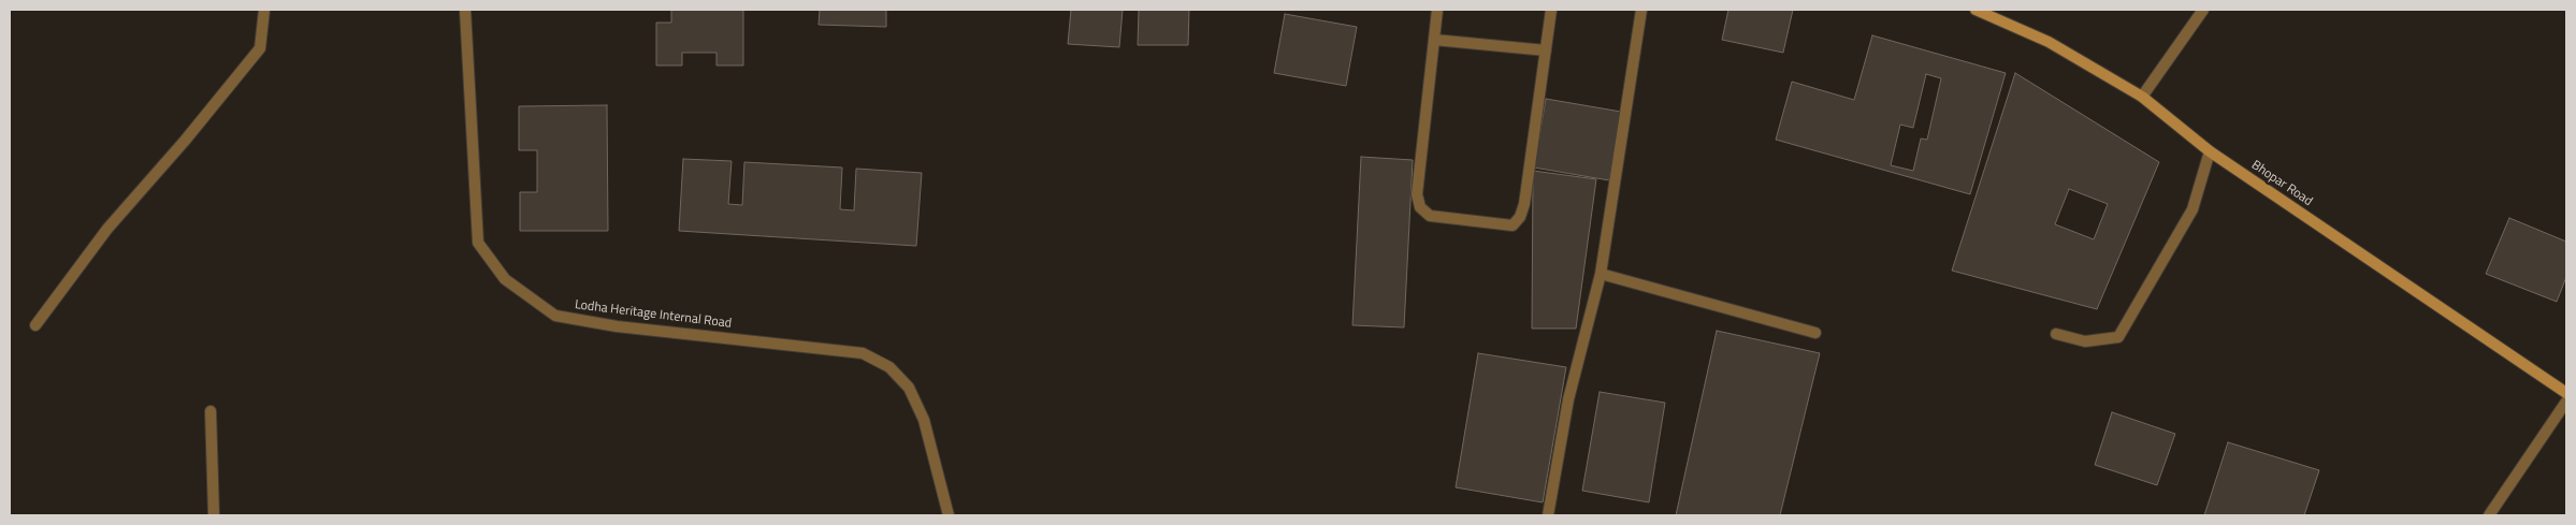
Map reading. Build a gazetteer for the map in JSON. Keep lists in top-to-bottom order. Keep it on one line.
{"streets":{"street":["Bhopar Road","Lodha Heritage Internal Road"]}}
